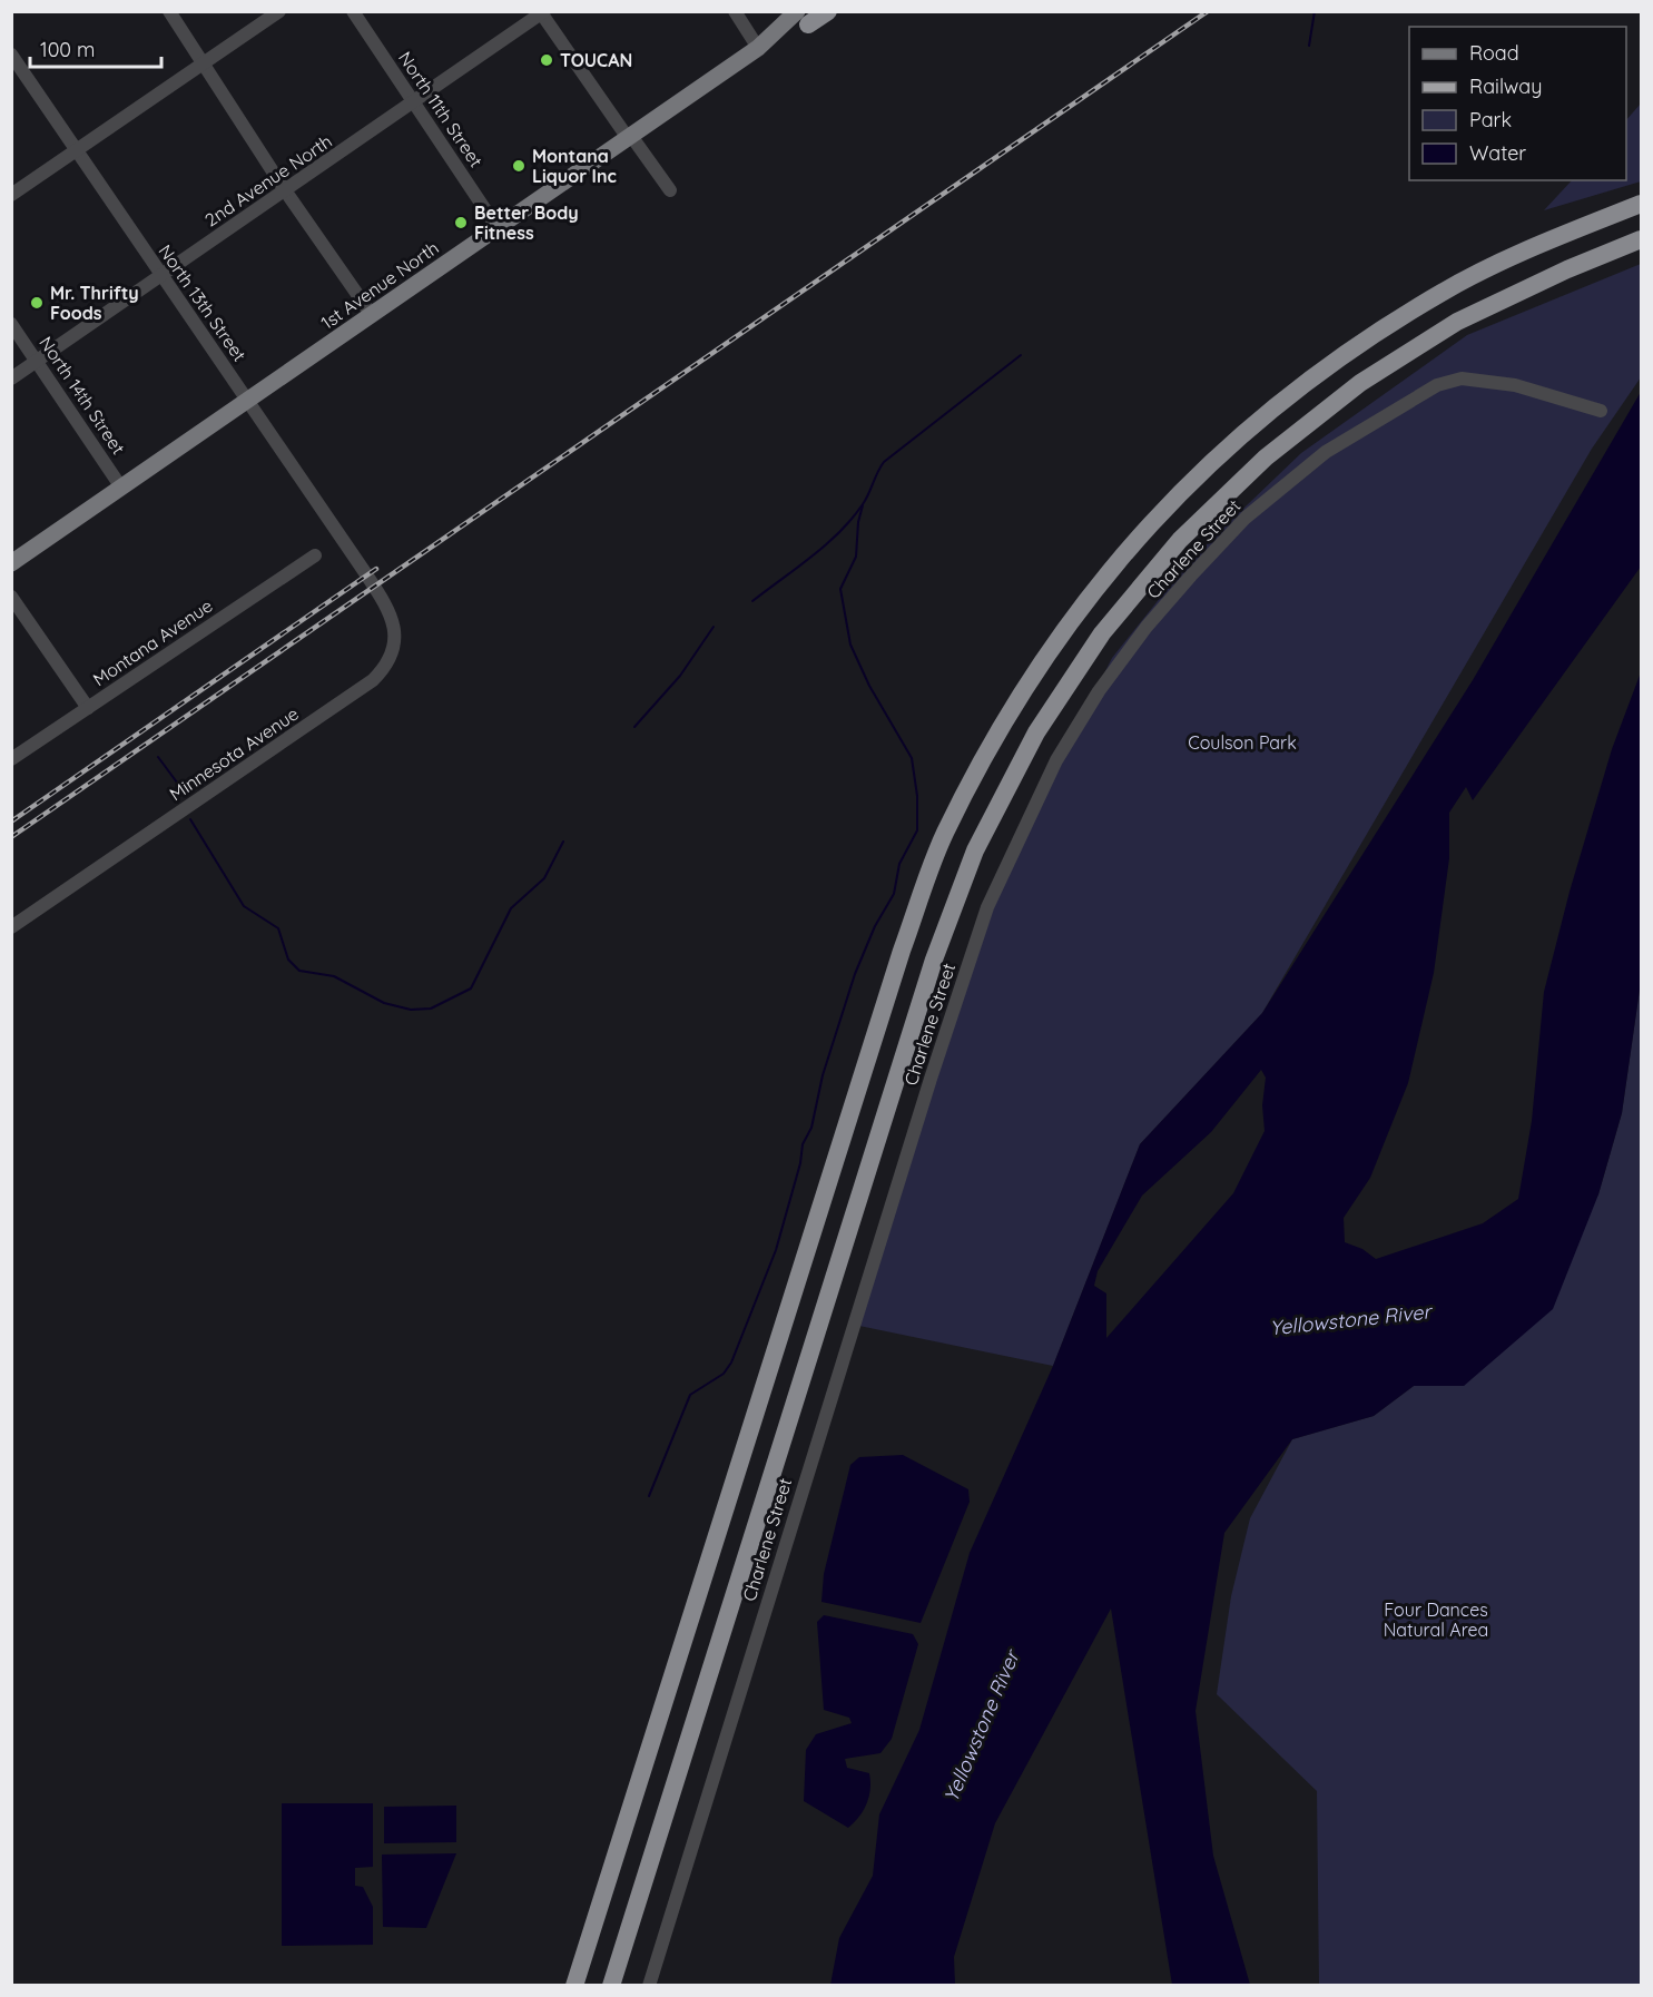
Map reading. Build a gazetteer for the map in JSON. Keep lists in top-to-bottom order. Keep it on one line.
{"streets":{"main road":["1st Avenue North"],"street":["North 11th Street","2nd Avenue North","North 13th Street","North 14th Street","Charlene Street","Montana Avenue","Minnesota Avenue"]},"crossings":[["North 11th Street","2nd Avenue North"],["North 11th Street","1st Avenue North"],["2nd Avenue North","North 13th Street"],["2nd Avenue North","North 14th Street"],["1st Avenue North","North 13th Street"],["1st Avenue North","North 14th Street"],["North 13th Street","Minnesota Avenue"]],"water":["Yellowstone River"],"parks":["Coulson Park","Four Dances Natural Area"],"places":["TOUCAN","Montana Liquor Inc","Better Body Fitness","Mr. Thrifty Foods"],"legend":["Road","Railway","Park","Water"],"scale_bar":"100 m"}
